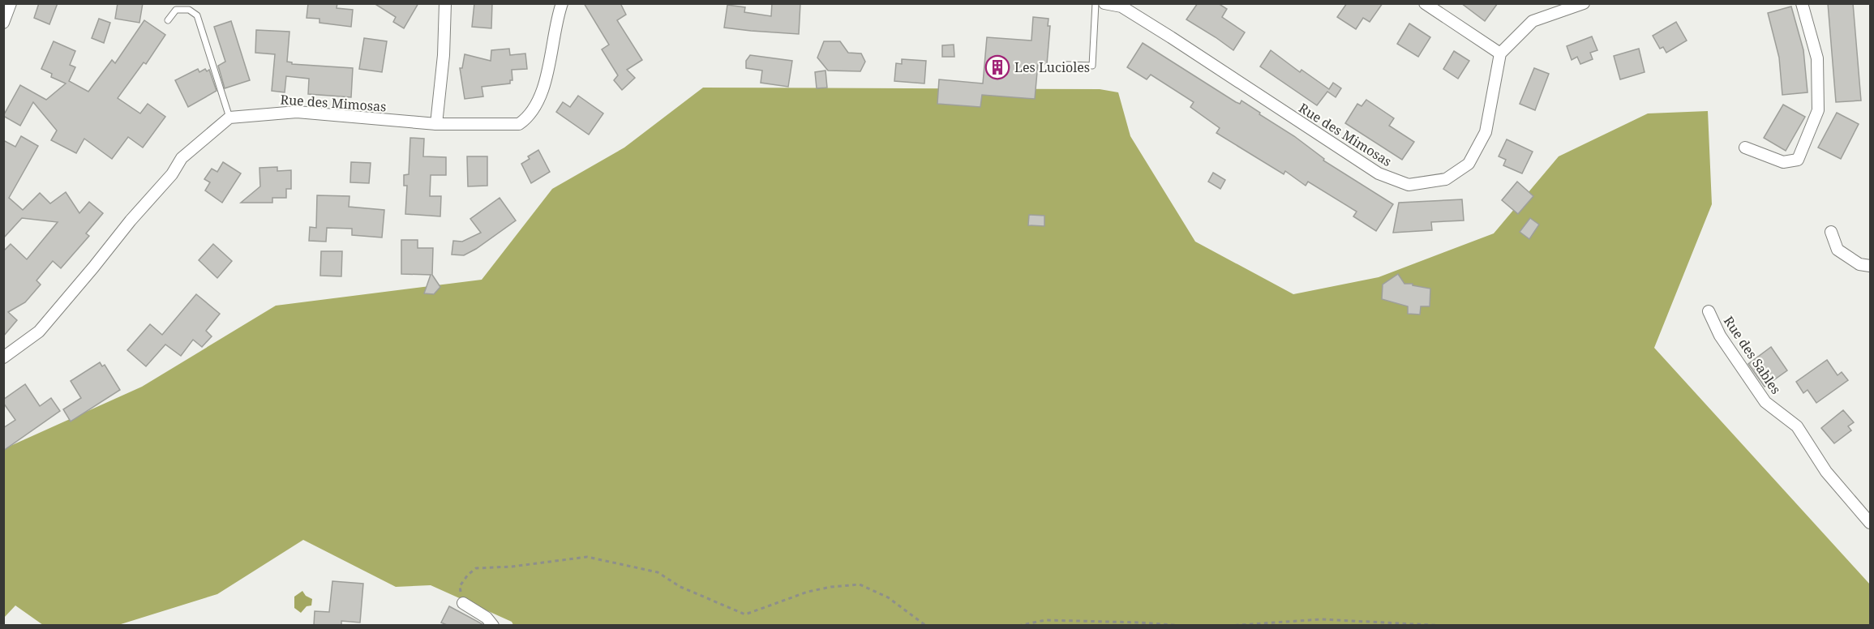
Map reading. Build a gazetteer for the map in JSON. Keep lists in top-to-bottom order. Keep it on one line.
{"streets":{"street":["Rue des Mimosas","Rue des Sables"]},"places":{"building":["Les Lucioles"]}}
